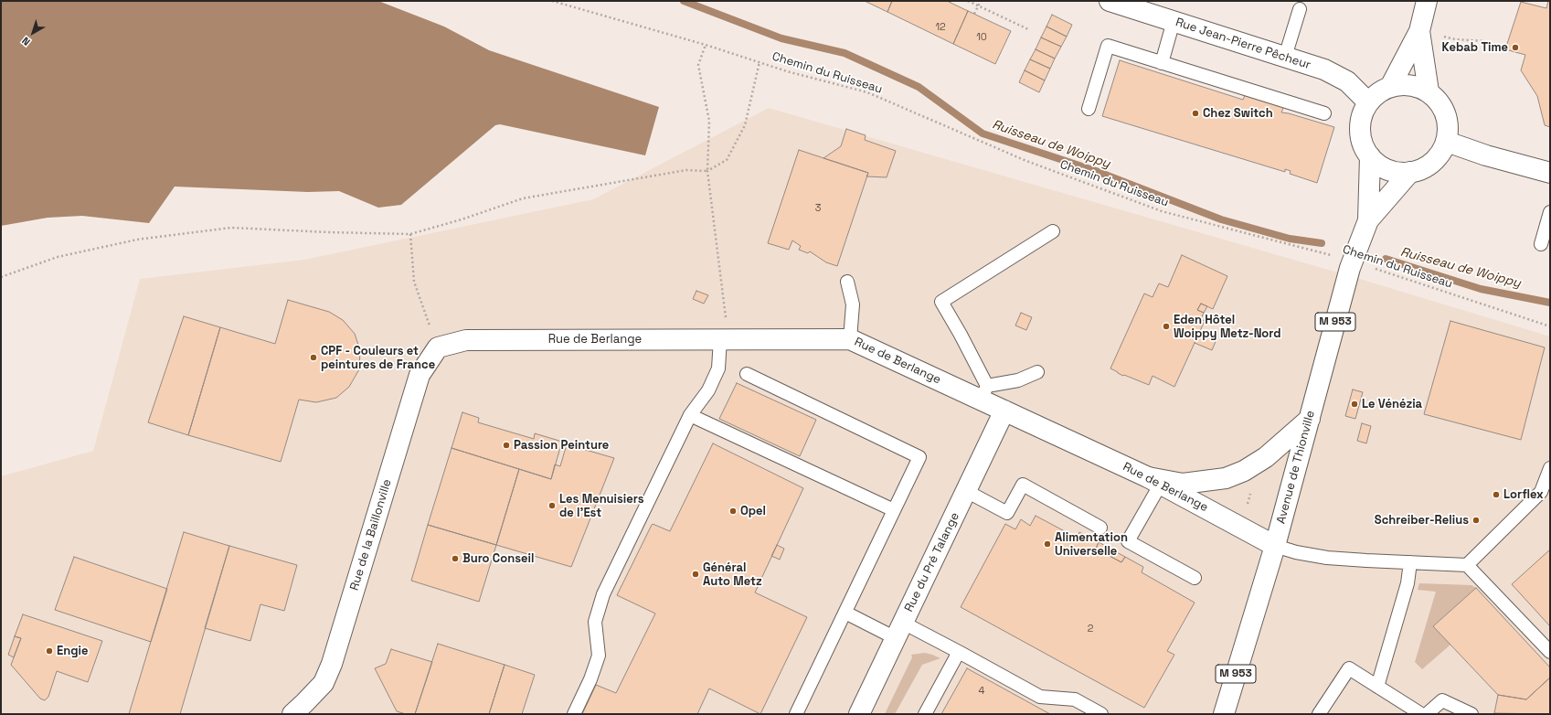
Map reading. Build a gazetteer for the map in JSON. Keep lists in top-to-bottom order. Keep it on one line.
{"streets":{"street":["Rue Jean-Pierre Pêcheur","M 953","Rue de Berlange","Avenue de Thionville","Rue de la Baillonville","Rue du Pré Talange"],"path":["Chemin du Ruisseau"]},"crossings":[["Rue Jean-Pierre Pêcheur","Avenue de Thionville"],["Chemin du Ruisseau","Avenue de Thionville"],["Rue de Berlange","Avenue de Thionville"],["Rue de Berlange","Rue de la Baillonville"],["Rue de Berlange","Rue du Pré Talange"]],"water":["Ruisseau de Woippy"],"places":["Kebab Time","Chez Switch","Eden Hôtel Woippy Metz-Nord","CPF - Couleurs et peintures de France","Le Vénézia","Passion Peinture","Lorflex","Les Menuisiers de l'Est","Opel","Schreiber-Relius","Alimentation Universelle","Buro Conseil","Général Auto Metz","Engie"],"house_numbers":["12","10","3","2","4"],"north":"bottom left"}
